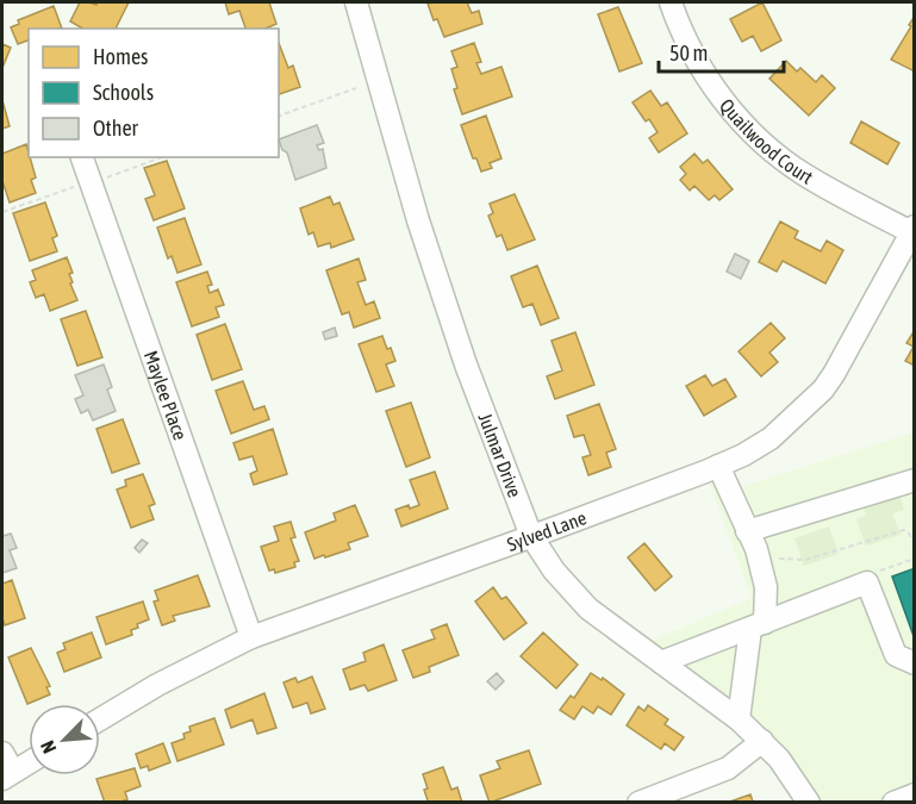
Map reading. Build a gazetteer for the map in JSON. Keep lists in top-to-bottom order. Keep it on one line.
{"streets":{"street":["Quailwood Court","Maylee Place","Julmar Drive","Sylved Lane"]},"crossings":[["Quailwood Court","Sylved Lane"],["Maylee Place","Sylved Lane"],["Julmar Drive","Sylved Lane"]],"legend":["Homes","Schools","Other"],"scale_bar":"50 m","north":"bottom left"}
